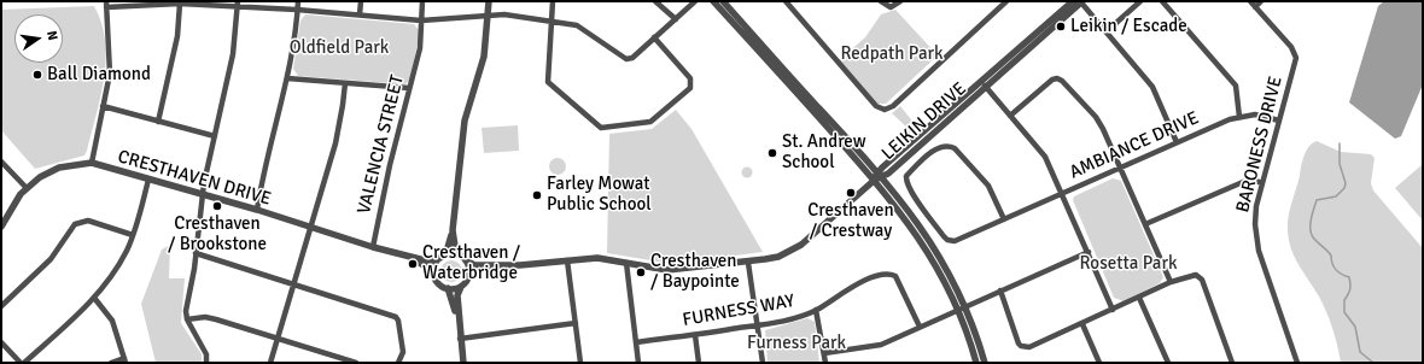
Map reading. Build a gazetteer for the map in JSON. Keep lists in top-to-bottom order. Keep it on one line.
{"streets":{"street":["LEIKIN DRIVE","VALENCIA STREET","BARONESS DRIVE","AMBIANCE DRIVE","CRESTHAVEN DRIVE","FURNESS WAY"]},"crossings":[["VALENCIA STREET","CRESTHAVEN DRIVE"],["BARONESS DRIVE","AMBIANCE DRIVE"]],"parks":["Oldfield Park","Redpath Park","Rosetta Park","Furness Park"],"places":["Leikin / Escade","Ball Diamond","St. Andrew School","Cresthaven / Crestway","Farley Mowat Public School","Cresthaven / Brookstone","Cresthaven / Waterbridge","Cresthaven / Baypointe"],"north":"right"}
